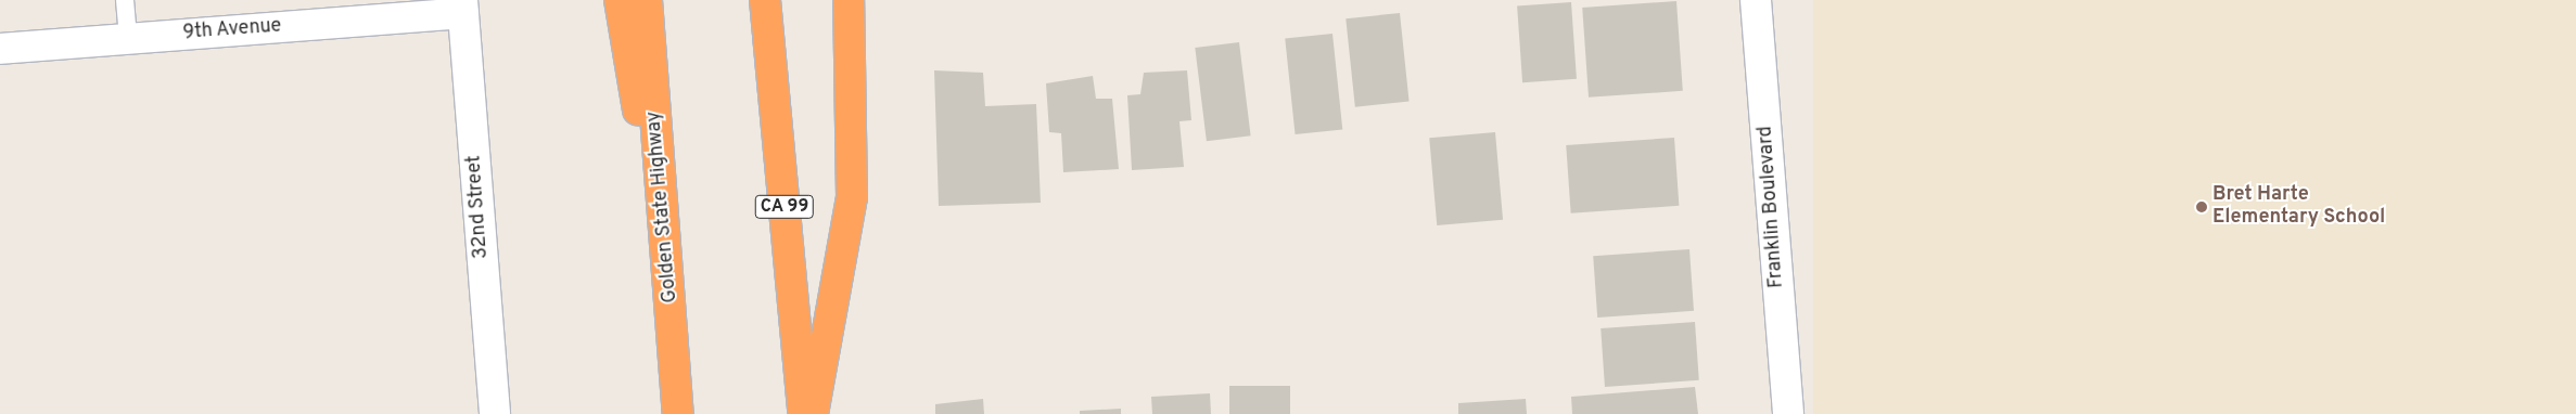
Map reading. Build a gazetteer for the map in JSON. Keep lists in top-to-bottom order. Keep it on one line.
{"streets":{"highway":["Golden State Highway","CA 99"],"street":["9th Avenue","32nd Street","Franklin Boulevard"]},"crossings":[["9th Avenue","32nd Street"]],"places":["Bret Harte Elementary School"]}
